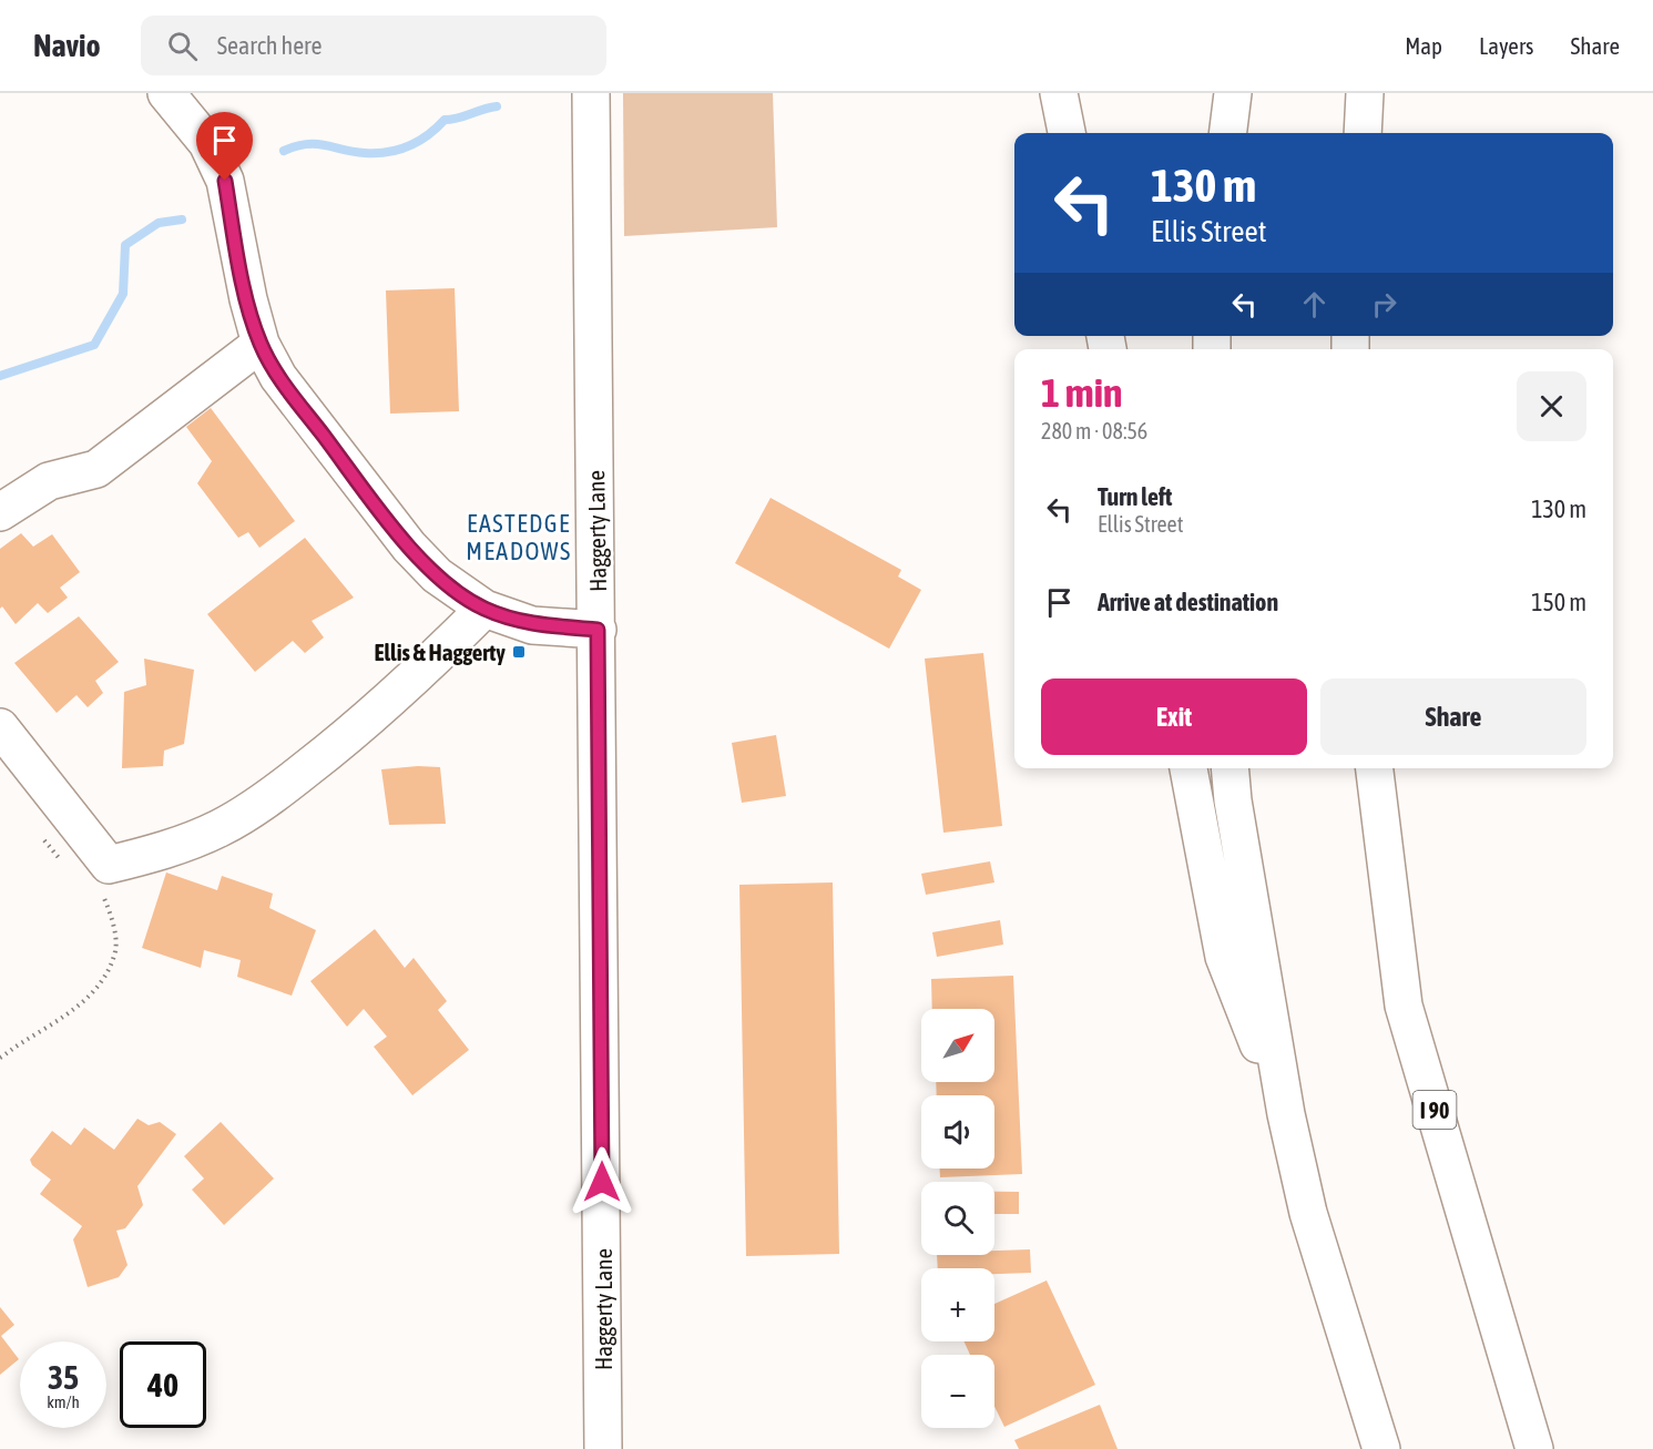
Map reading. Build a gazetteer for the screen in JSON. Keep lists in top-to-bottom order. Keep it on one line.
{"streets":{"main road":["Haggerty Lane","I 90"]},"districts":["EASTEDGE MEADOWS"],"places":{"transit":["Ellis & Haggerty"]},"north":"top right","page":{"header":"Navio","search":"Search here","nav":["Map","Layers","Share"],"turn":["130 m","Ellis Street"],"heading":["1 min","280 m · 08:56"],"list":[{"name":"Turn left","note":"Ellis Street","value":"130 m"},{"name":"Arrive at destination","value":"150 m"}],"buttons":["Exit","Share"],"map_buttons":["+","−"],"speed":"35 km/h","limit":"40"}}
